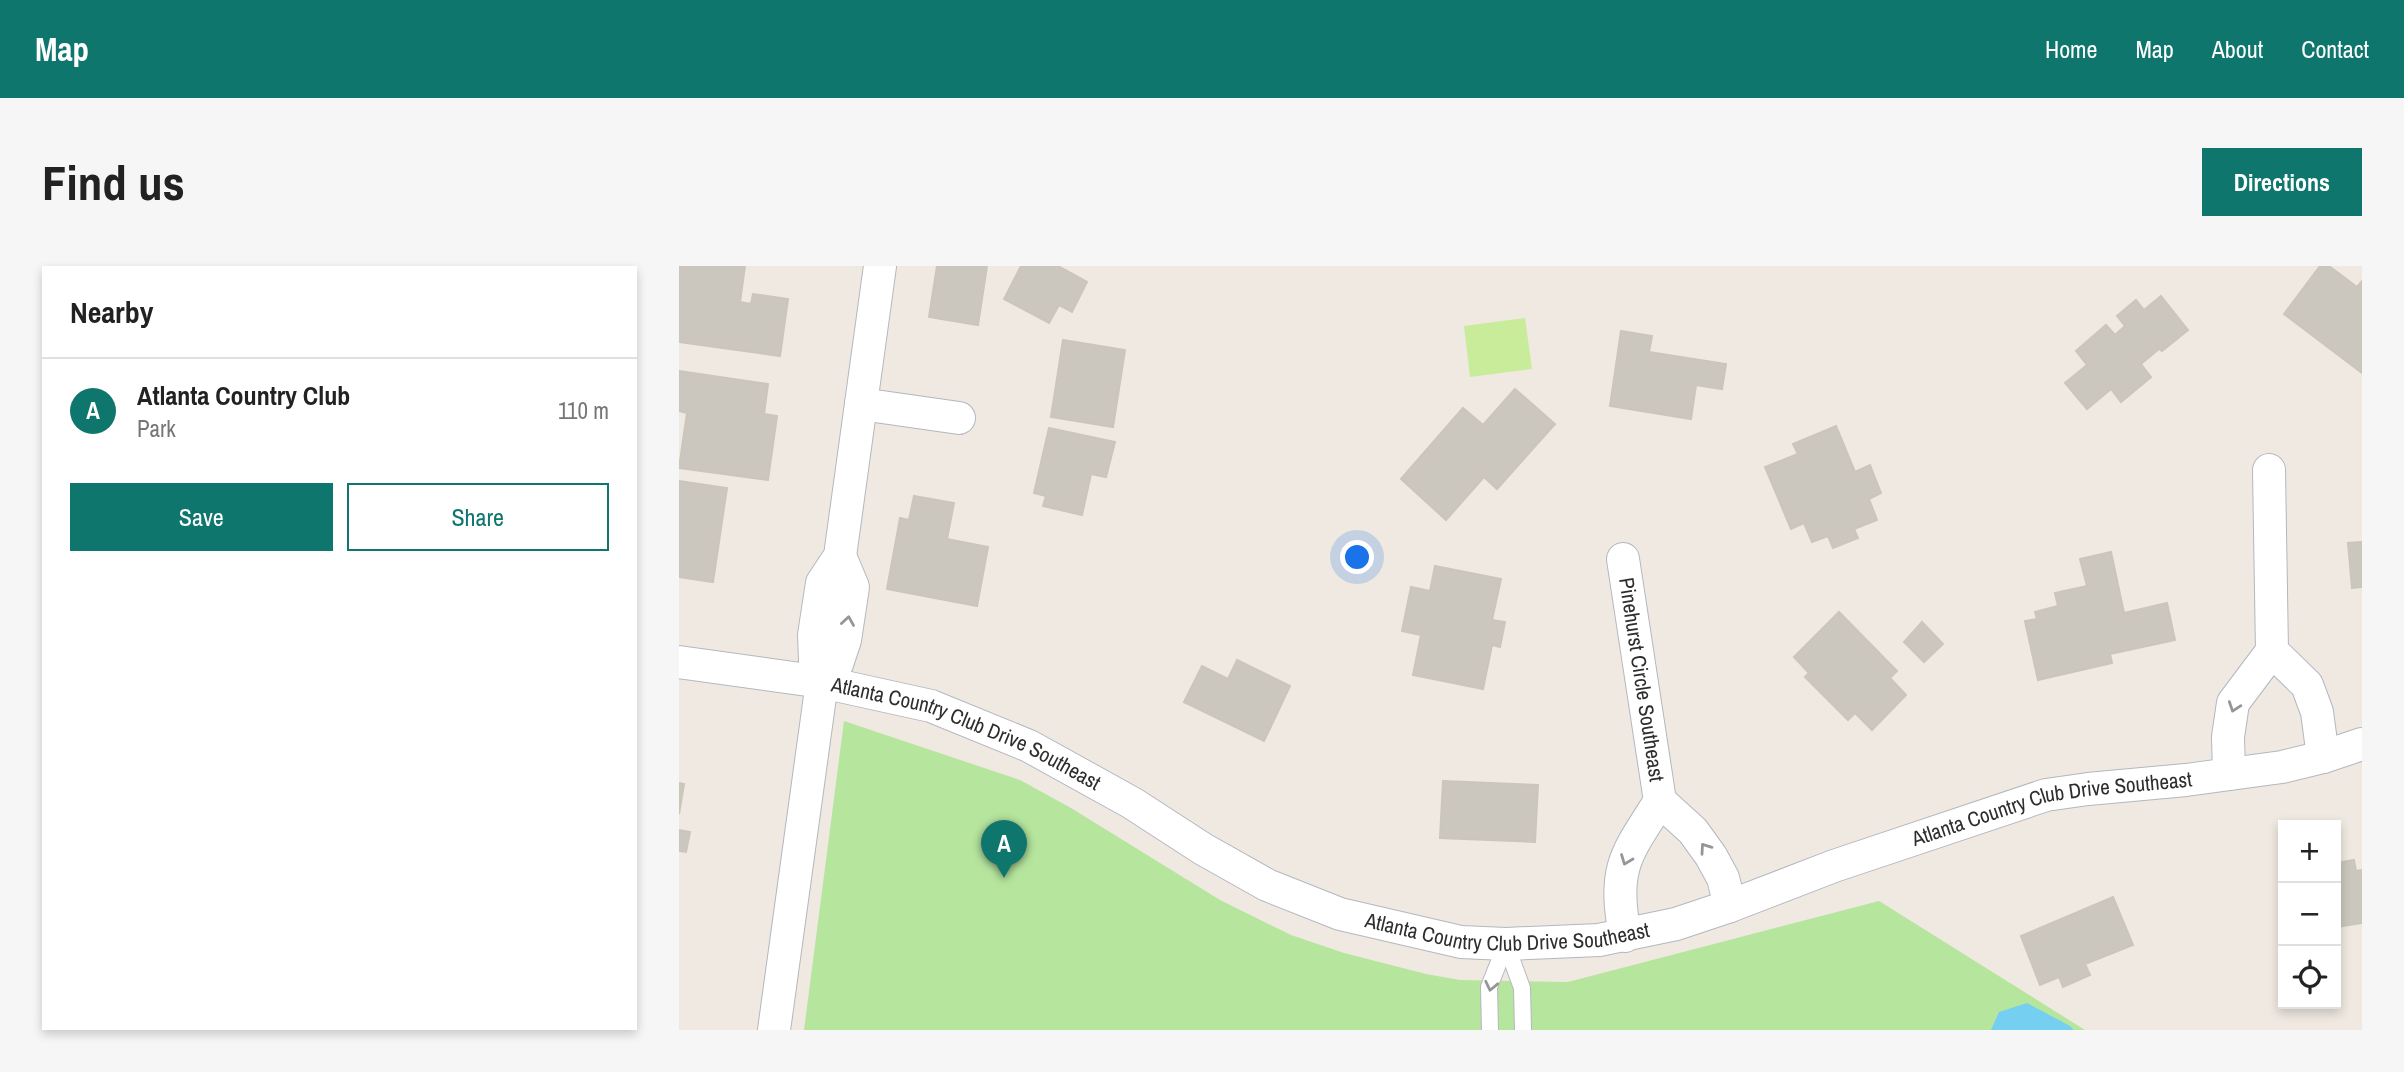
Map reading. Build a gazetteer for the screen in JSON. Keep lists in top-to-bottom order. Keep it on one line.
{"streets":{"street":["Pinehurst Circle Southeast","Atlanta Country Club Drive Southeast"]},"crossings":[["Pinehurst Circle Southeast","Atlanta Country Club Drive Southeast"]],"page":{"header":"Map","nav":["Home","Map","About","Contact"],"buttons":["Directions",["Save","Share"]],"title":"Find us","heading":"Nearby","list":[{"mark":"A","name":"Atlanta Country Club","note":"Park","value":"110 m"}],"map_buttons":["+","−"],"pins":"A"}}
